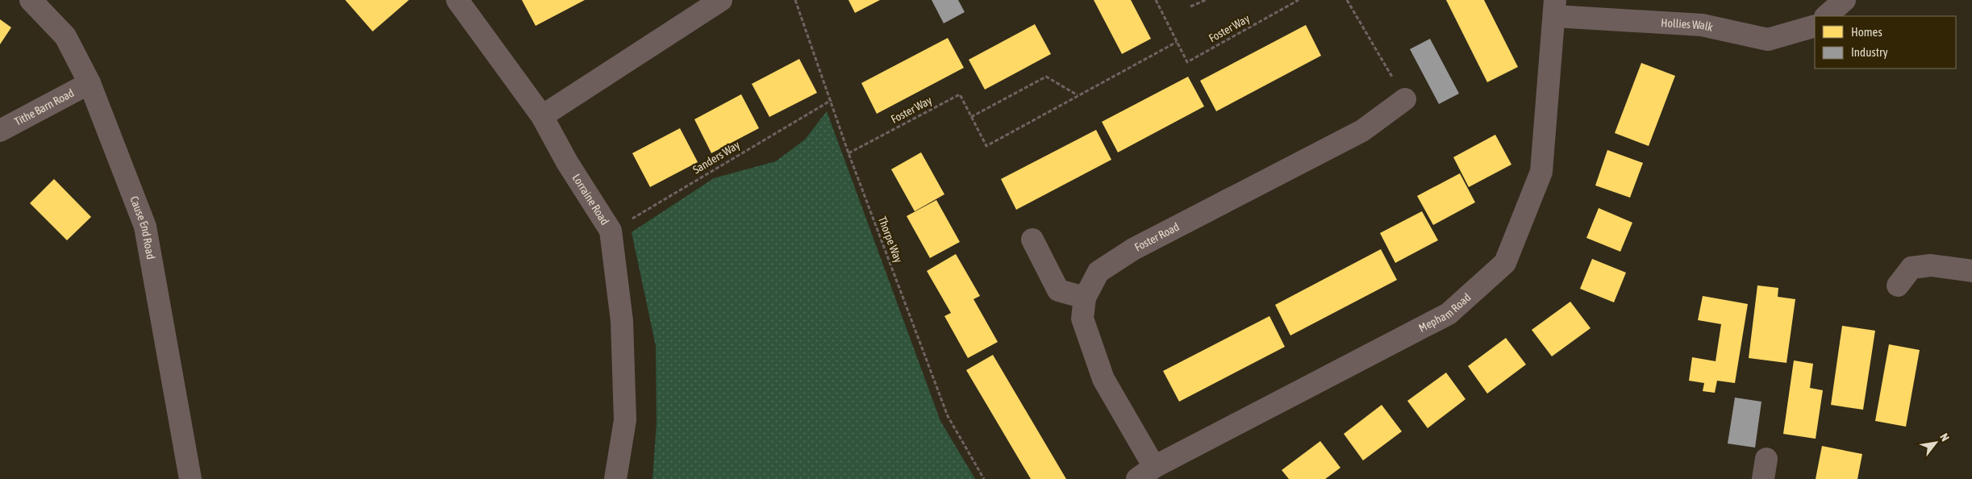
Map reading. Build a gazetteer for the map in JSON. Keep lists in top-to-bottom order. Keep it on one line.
{"streets":{"street":["Hollies Walk","Tithe Barn Road","Lorraine Road","Cause End Road","Foster Road","Mepham Road"],"path":["Foster Way","Sanders Way","Thorpe Way"]},"crossings":[["Hollies Walk","Mepham Road"],["Foster Way","Thorpe Way"],["Tithe Barn Road","Cause End Road"],["Sanders Way","Lorraine Road"],["Sanders Way","Thorpe Way"],["Foster Road","Mepham Road"]],"legend":["Homes","Industry"],"north":"top right"}
